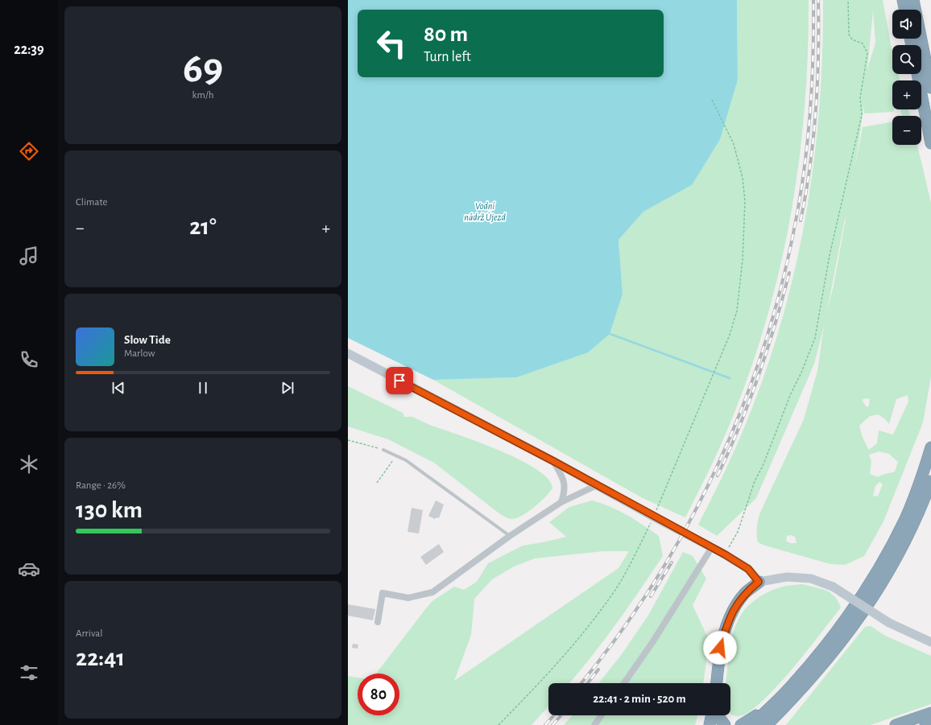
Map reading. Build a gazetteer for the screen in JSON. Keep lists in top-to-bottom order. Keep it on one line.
{"water":["Vodní nádrž Újezd"],"page":{"tabs":"22:39","tile":[["69","km/h"],"Climate",["Range · 26%","130 km"],["Arrival","22:41"]],"map_buttons":["+","−"],"turn":["80 m","Turn left"],"heat":["−","21°","+"],"song":["Slow Tide","Marlow"],"limit":"80","trip":"22:41 · 2 min · 520 m"}}
